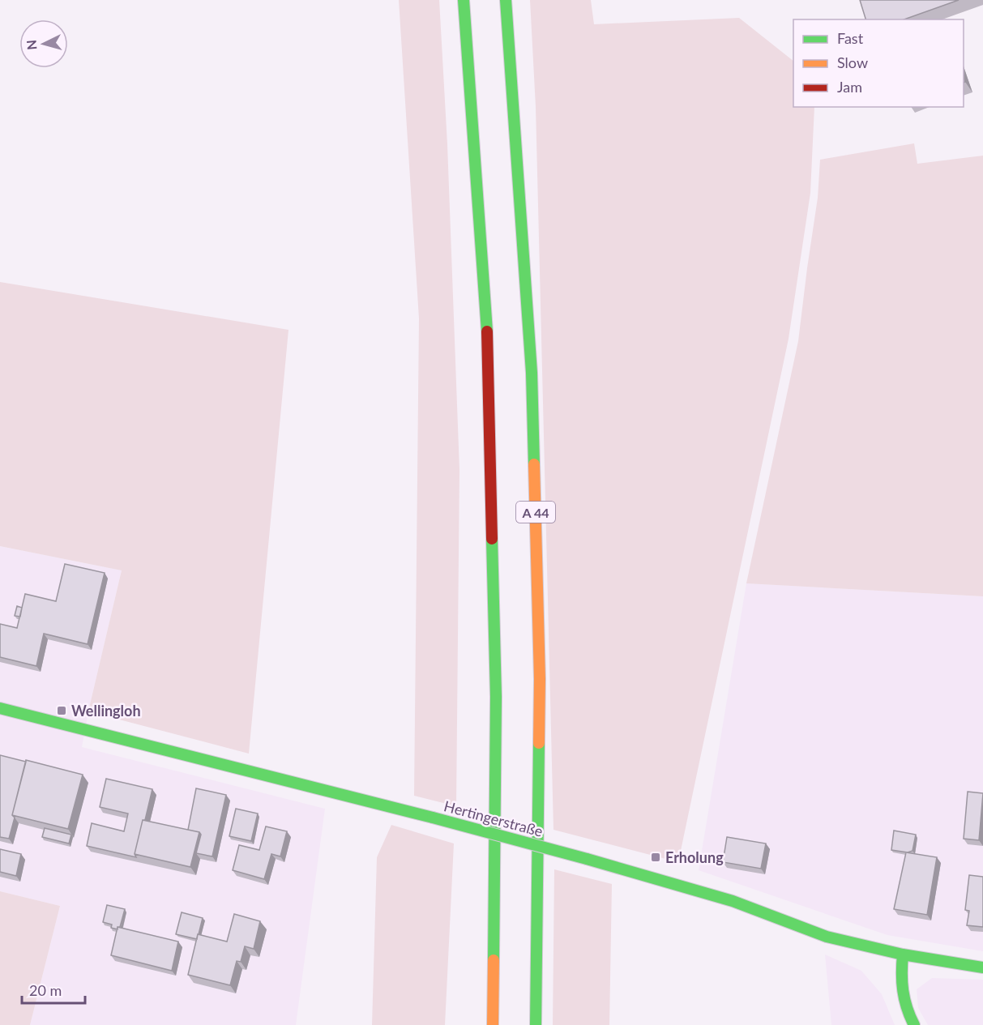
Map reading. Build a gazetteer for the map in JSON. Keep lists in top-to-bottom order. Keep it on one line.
{"streets":{"main road":["A 44","Hertingerstraße"]},"places":{"transit":["Wellingloh","Erholung"]},"legend":["Fast","Slow","Jam"],"scale_bar":"20 m","north":"left"}
